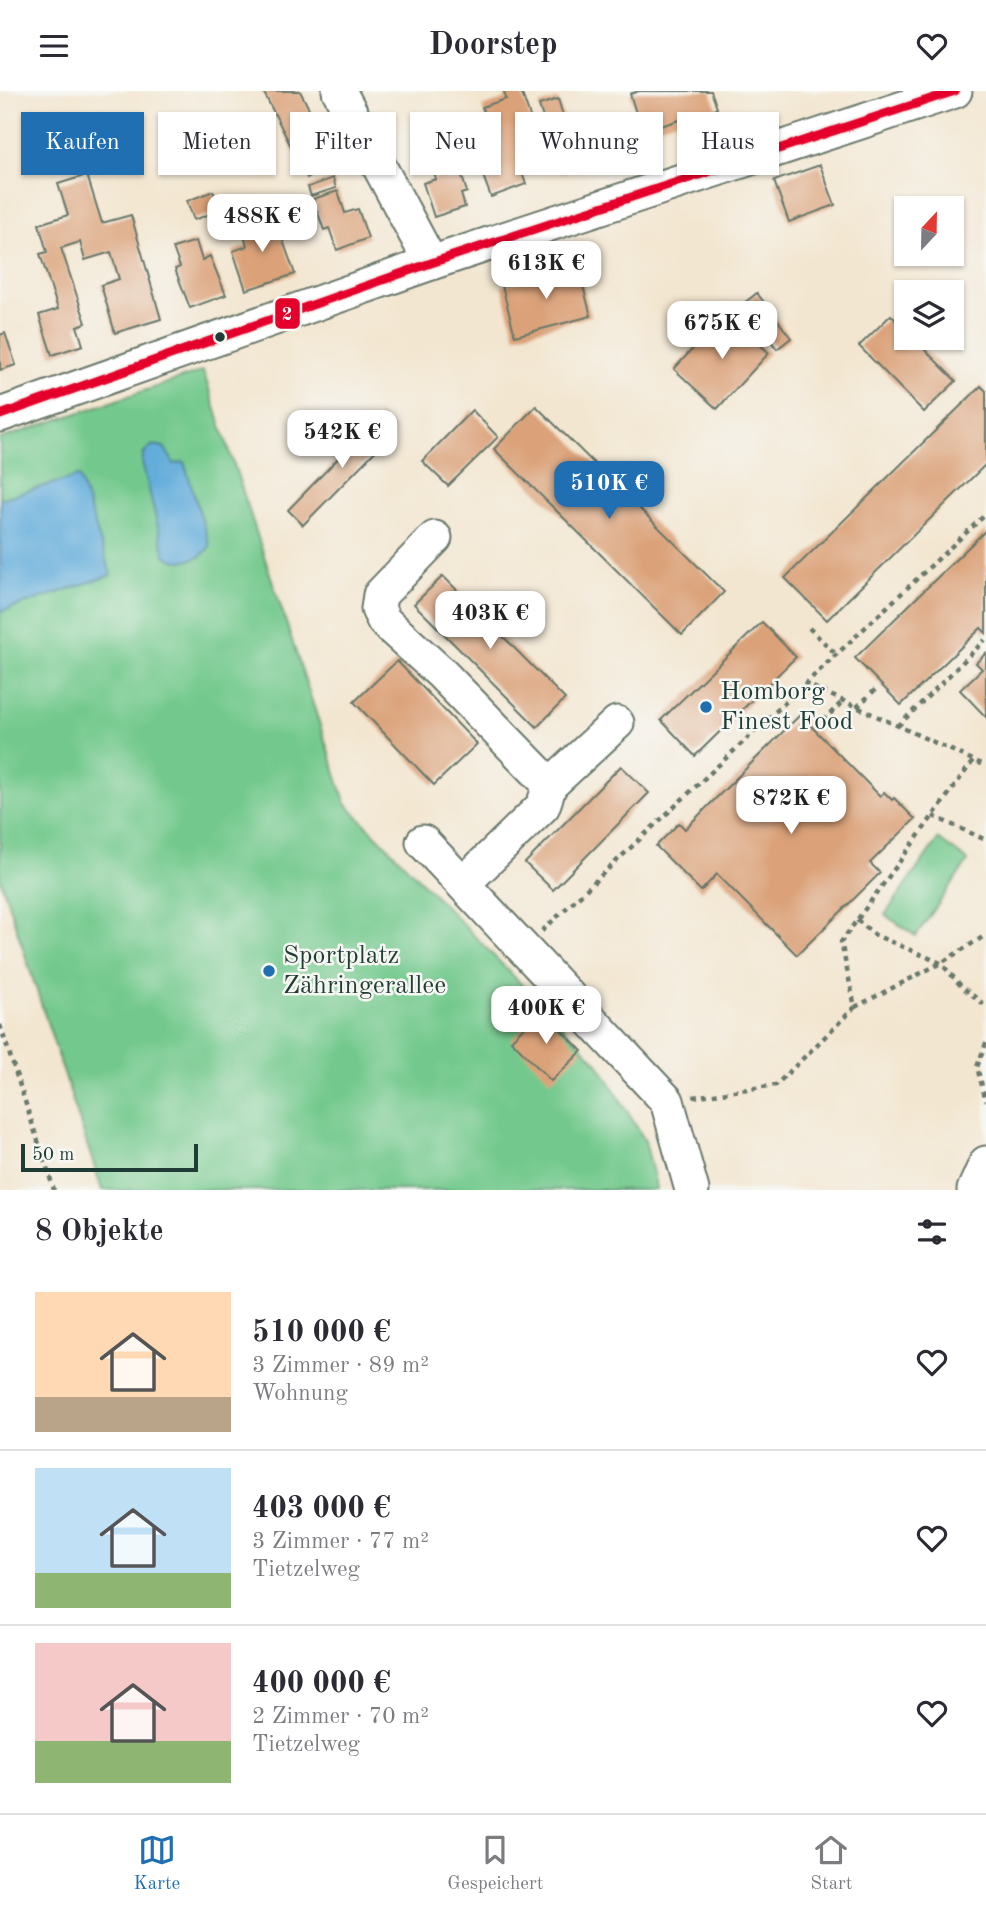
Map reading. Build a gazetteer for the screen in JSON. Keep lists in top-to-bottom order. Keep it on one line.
{"places":["Homborg Finest Food","Sportplatz Zähringerallee"],"lines":["transit line 2"],"scale_bar":"50 m","north":"top","page":{"header":"Doorstep","chip":["Kaufen","Mieten","Filter","Neu","Wohnung","Haus"],"price":["488K €","613K €","675K €","542K €","510K €","403K €","872K €","400K €"],"scale":"50 m","heading":"8 Objekte","list":[{"name":"510 000 €","note":"3 Zimmer · 89 m² · Wohnung"},{"name":"403 000 €","note":"3 Zimmer · 77 m² · Tietzelweg"},{"name":"400 000 €","note":"2 Zimmer · 70 m² · Tietzelweg"}],"tabs":["Karte","Gespeichert","Start"]}}
